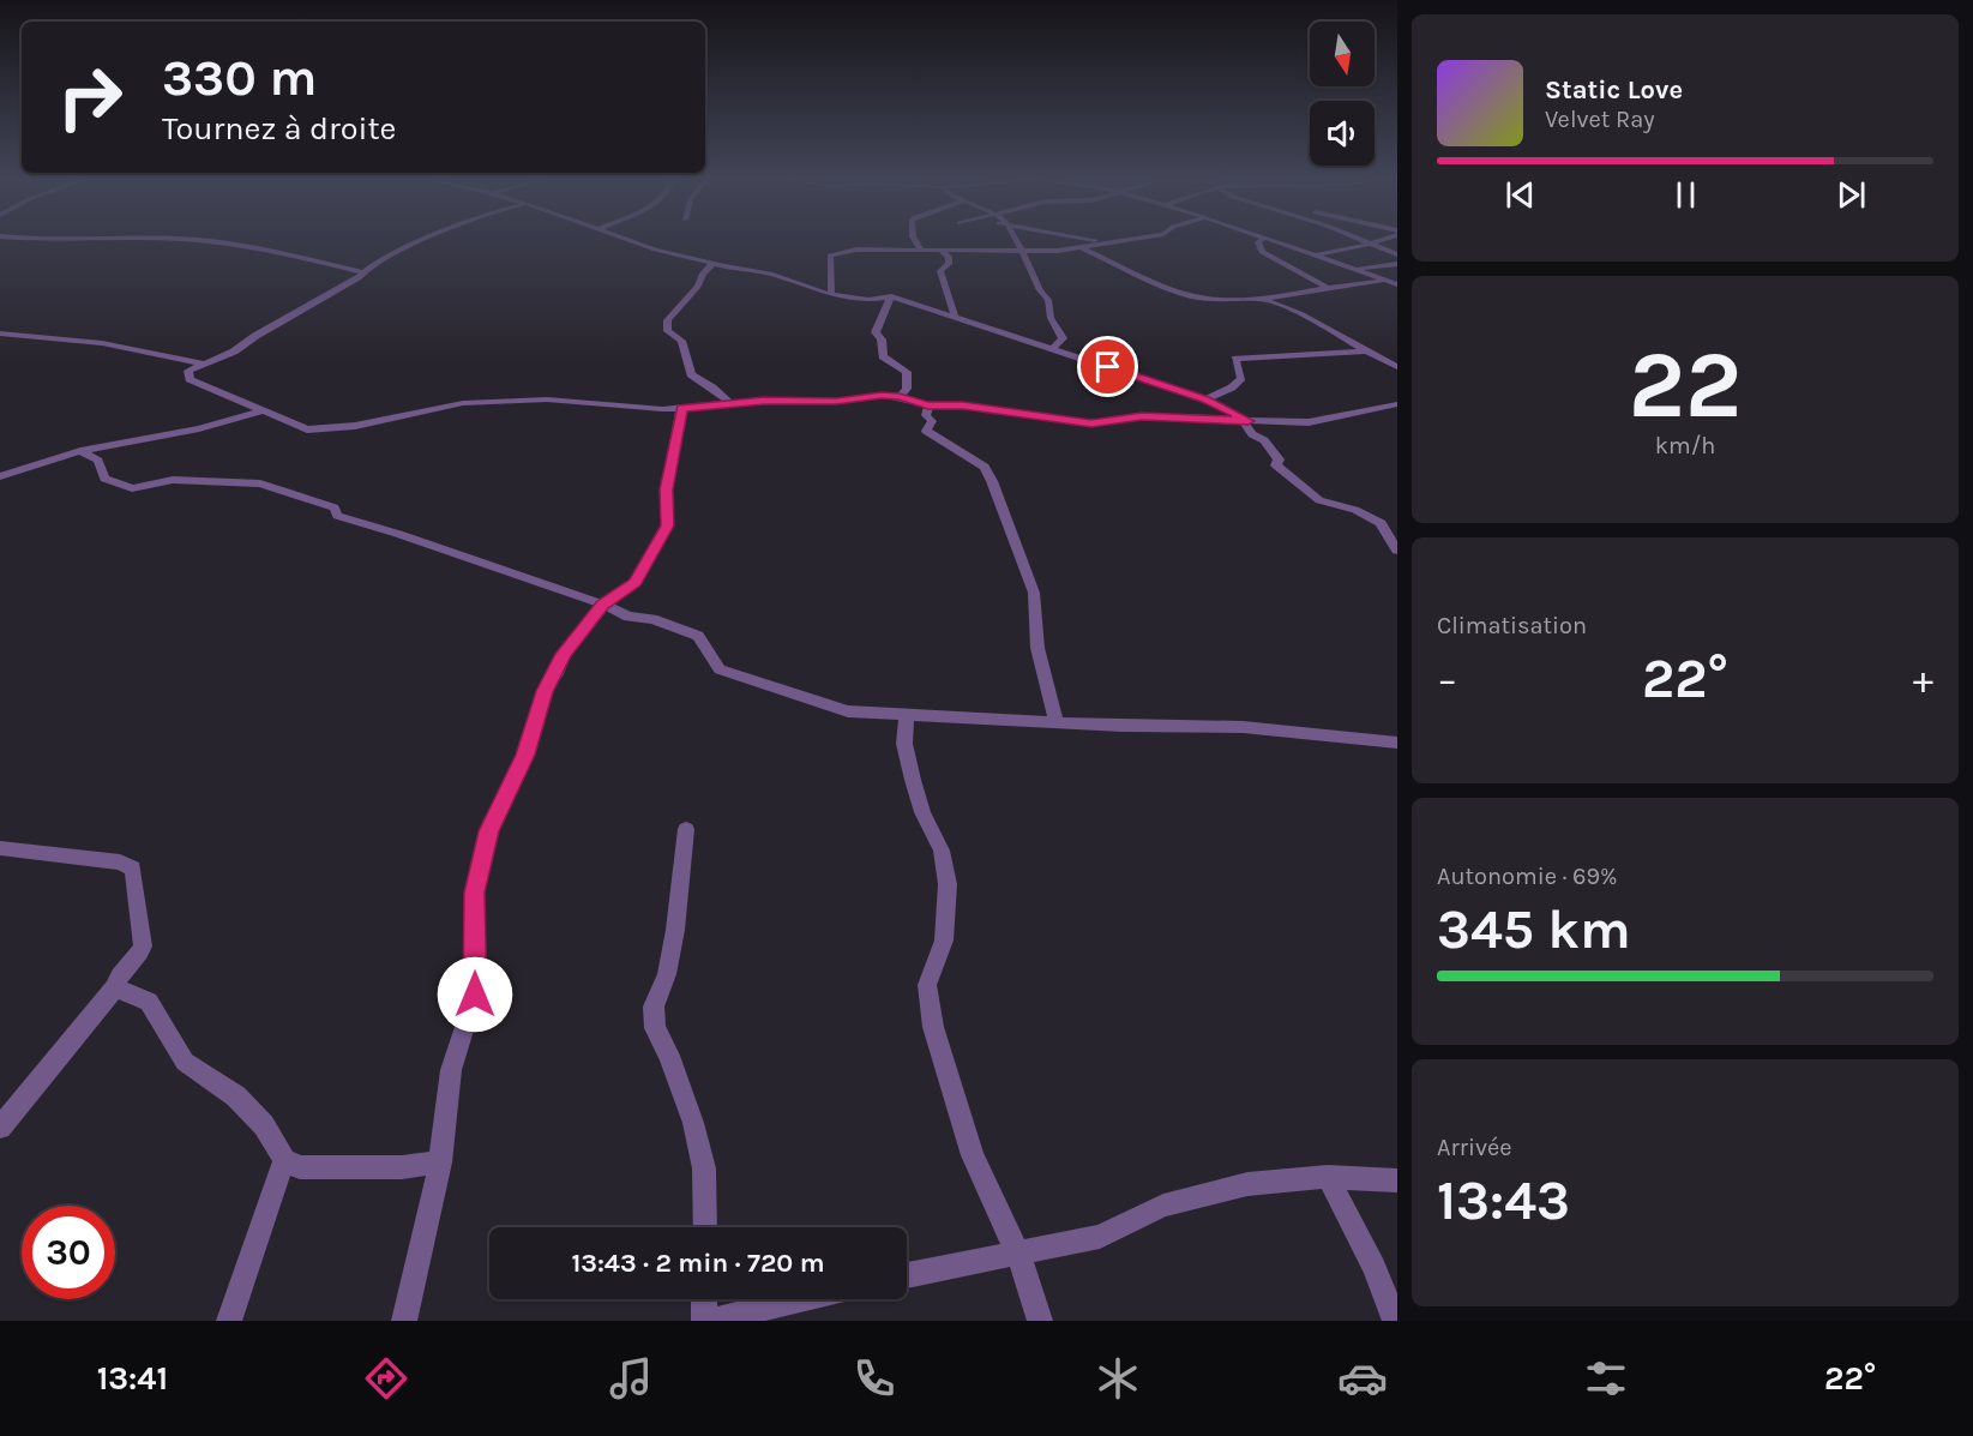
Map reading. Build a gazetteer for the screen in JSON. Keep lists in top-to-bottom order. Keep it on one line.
{"north":"bottom","page":{"turn":["330 m","Tournez à droite"],"song":["Static Love","Velvet Ray"],"tile":[["22","km/h"],"Climatisation",["Autonomie · 69%","345 km"],["Arrivée","13:43"]],"heat":["−","22°","+"],"limit":"30","trip":"13:43 · 2 min · 720 m","tabs":["13:41","22°"]}}
